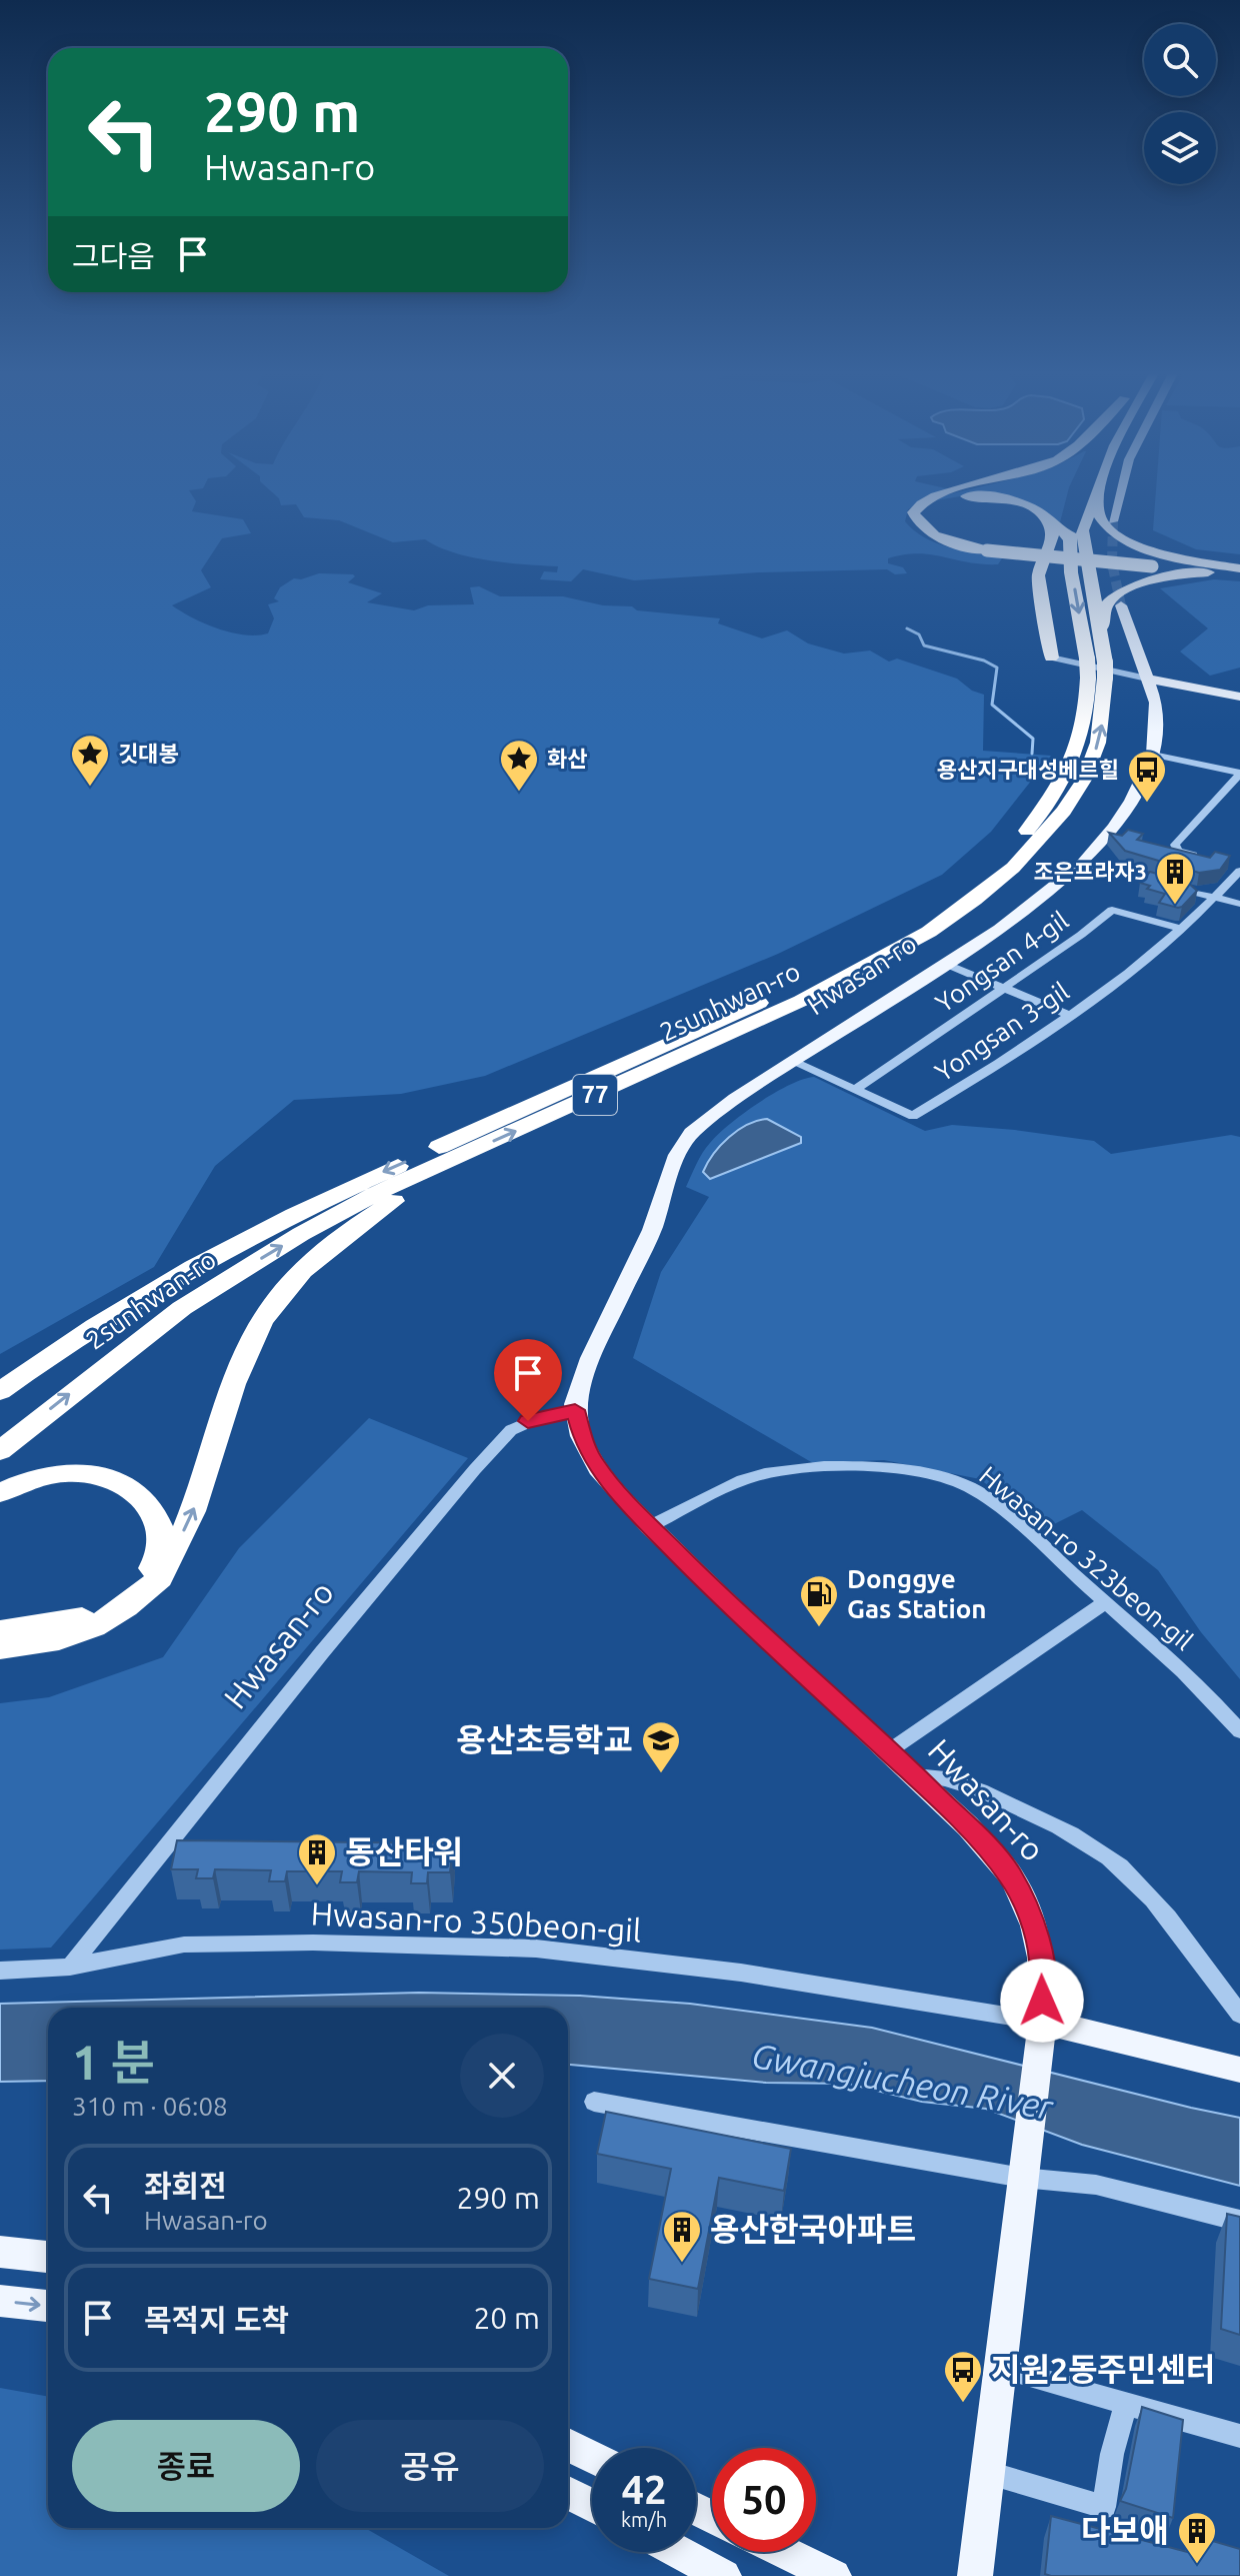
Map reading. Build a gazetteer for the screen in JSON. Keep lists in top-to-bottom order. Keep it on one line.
{"streets":{"highway":["2sunhwan-ro","77"],"main road":["Hwasan-ro"],"street":["Yongsan 4-gil","Yongsan 3-gil","Hwasan-ro 323beon-gil","Hwasan-ro 350beon-gil"]},"crossings":[["Yongsan 4-gil","Yongsan 3-gil"],["Hwasan-ro","Yongsan 3-gil"],["Hwasan-ro","Hwasan-ro 323beon-gil"],["Hwasan-ro","Hwasan-ro 350beon-gil"]],"water":["Gwangjucheon River"],"places":{"place":["깃대봉","화산"],"bus stop":["용산지구대성베르힐","지원2동주민센터"],"building":["조은프라자3","동산타워","용산한국아파트","다보애"],"fuel station":["Donggye Gas Station"],"school or university":["용산초등학교"]},"page":{"turn":["290 m","Hwasan-ro"],"then":"그다음","heading":["1 분","310 m · 06:08"],"list":[{"name":"좌회전","note":"Hwasan-ro","value":"290 m"},{"name":"목적지 도착","value":"20 m"}],"buttons":["종료","공유"],"speed":"42 km/h","limit":"50"}}
